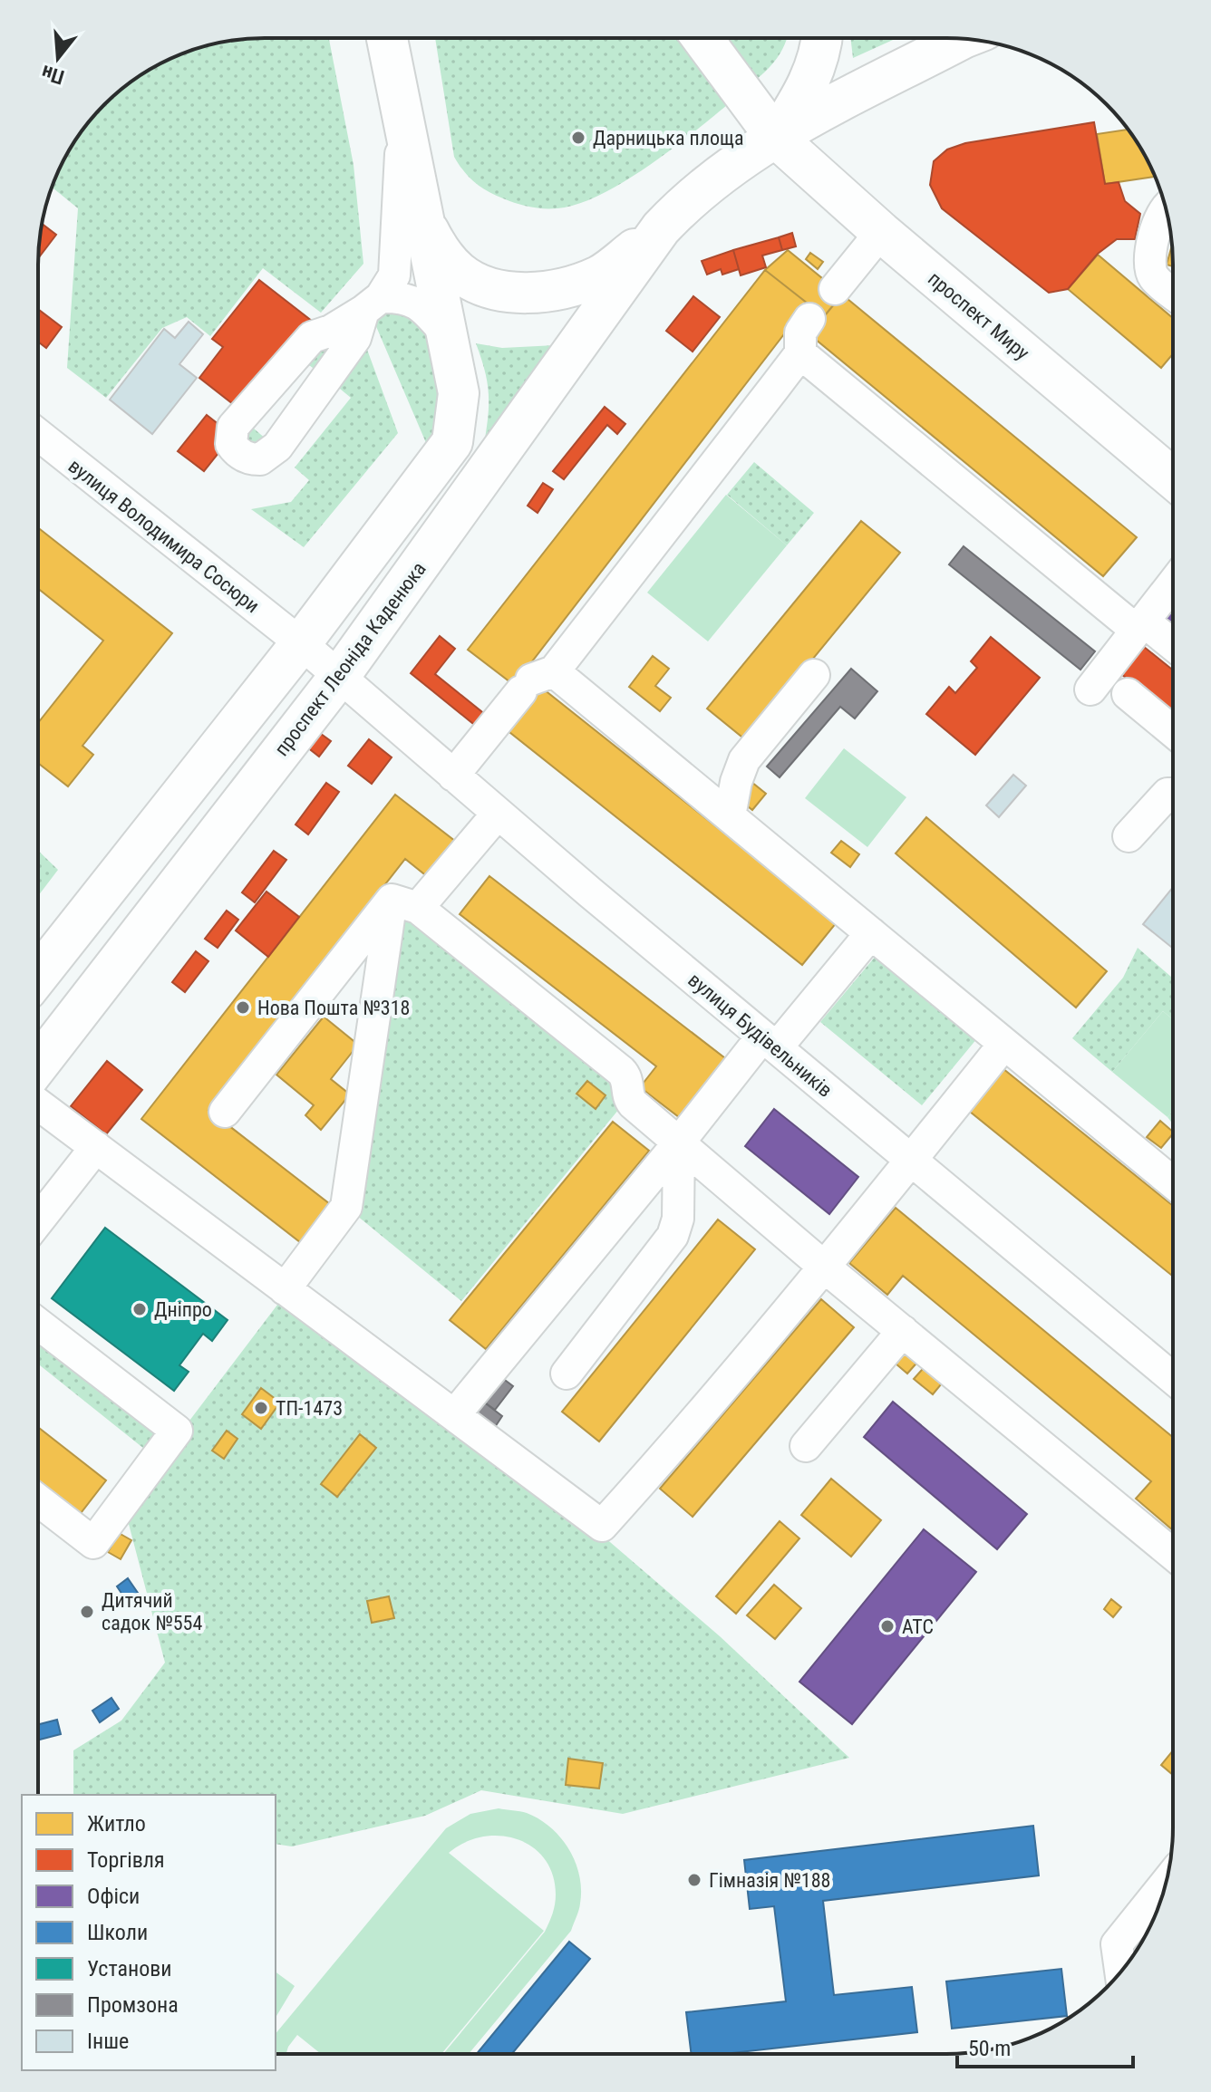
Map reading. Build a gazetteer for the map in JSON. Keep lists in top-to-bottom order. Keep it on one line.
{"streets":{"main road":["проспект Миру","проспект Леоніда Каденюка"],"street":["вулиця Володимира Сосюри","вулиця Будівельників"]},"crossings":[["вулиця Володимира Сосюри","проспект Леоніда Каденюка"],["вулиця Володимира Сосюри","вулиця Будівельників"],["проспект Леоніда Каденюка","вулиця Будівельників"]],"places":["Дарницька площа","Нова Пошта №318","Дніпро","ТП-1473","Дитячий садок №554","АТС","Гімназія №188"],"legend":["Житло","Торгівля","Офіси","Школи","Установи","Промзона","Інше"],"scale_bar":"50 m","north":"bottom"}
